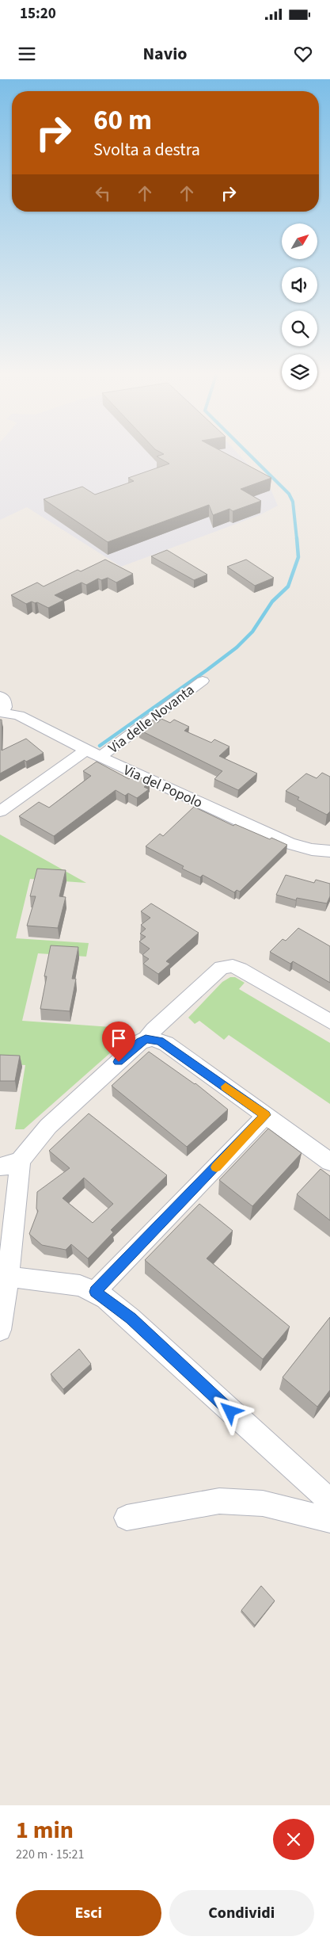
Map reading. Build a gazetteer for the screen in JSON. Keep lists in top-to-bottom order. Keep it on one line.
{"streets":{"street":["Via delle Novanta","Via del Popolo"]},"crossings":[["Via delle Novanta","Via del Popolo"]],"north":"top right","page":{"status":"15:20","header":"Navio","turn":["60 m","Svolta a destra"],"heading":["1 min","220 m · 15:21"],"buttons":["Esci","Condividi"]}}
